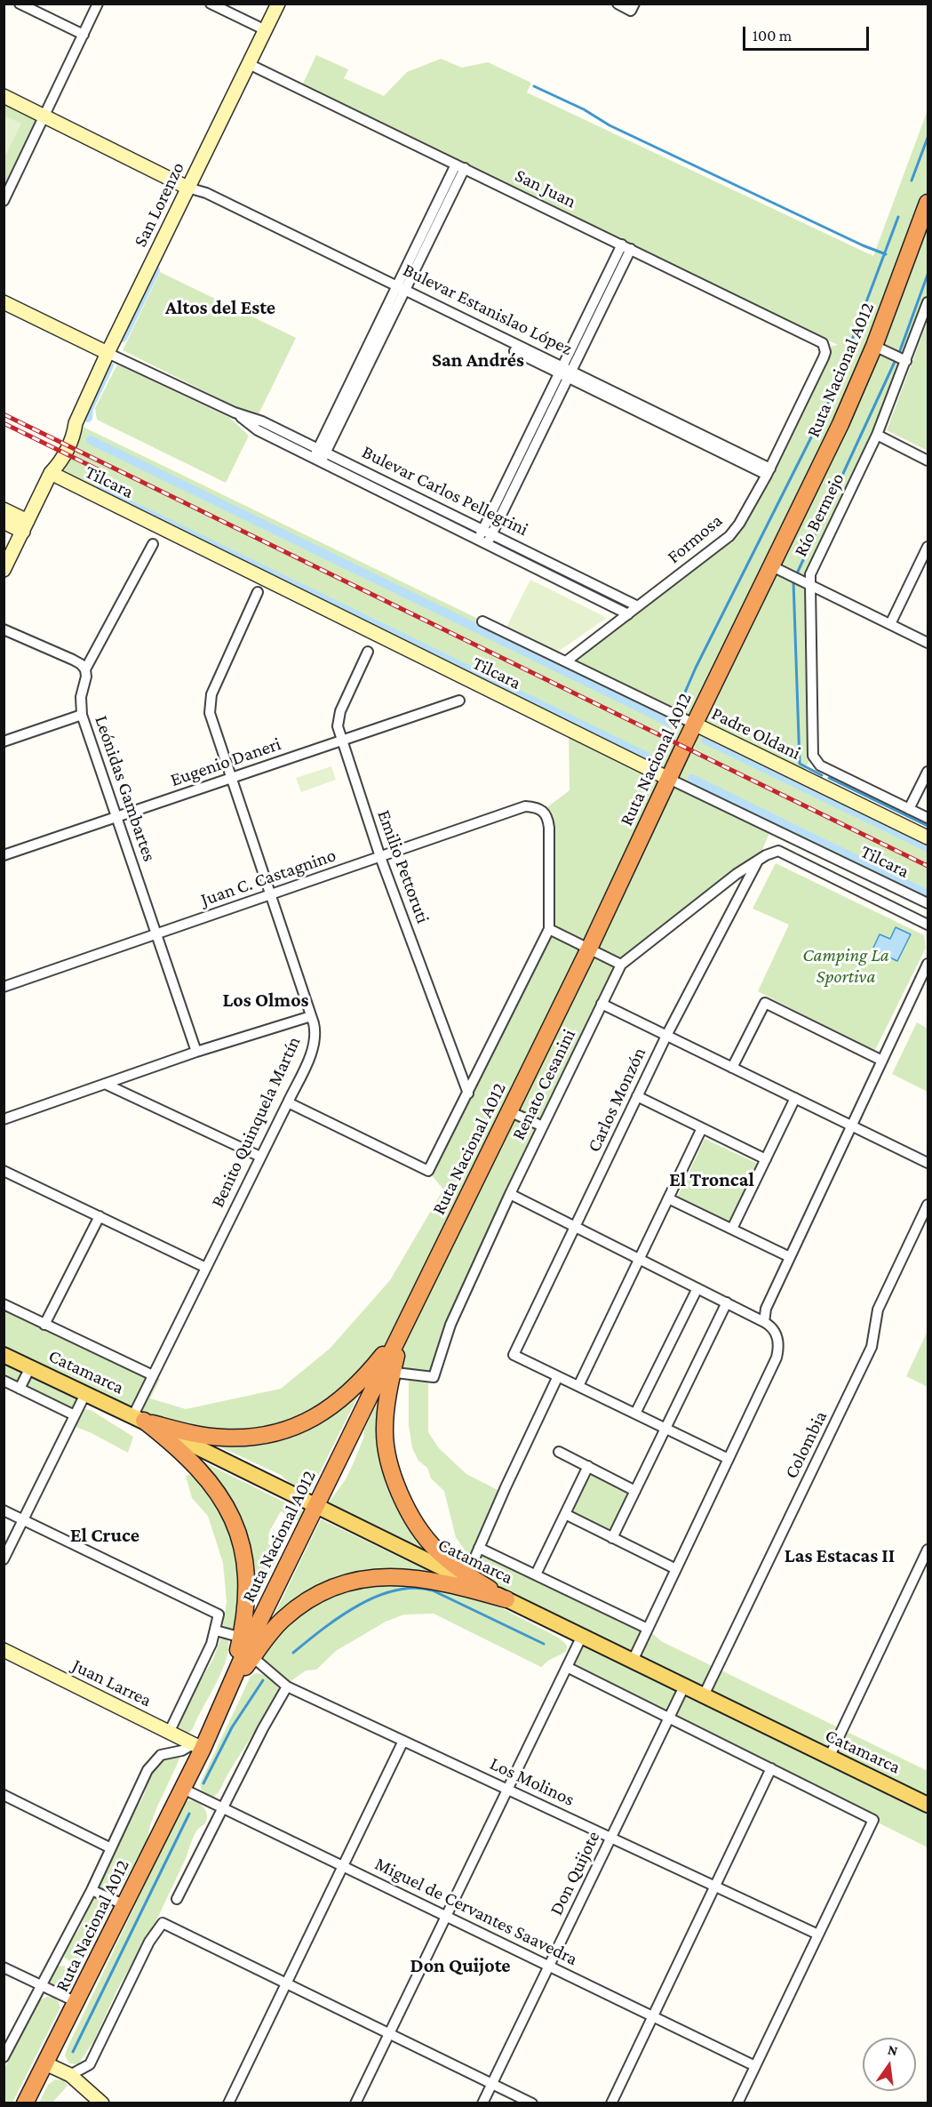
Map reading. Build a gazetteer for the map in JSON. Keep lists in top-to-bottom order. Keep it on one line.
{"streets":{"highway":["Ruta Nacional A012"],"main road":["San Lorenzo","Bulevar Estanislao López","Tilcara","Bulevar Carlos Pellegrini","Padre Oldani","Catamarca","Juan Larrea"],"street":["San Juan","Río Bermejo","Formosa","Eugenio Daneri","Leónidas Gambartes","Emilio Pettoruti","Juan C. Castagnino","Renato Cesanini","Carlos Monzón","Benito Quinquela Martín","Colombia","Los Molinos","Don Quijote","Miguel de Cervantes Saavedra"]},"crossings":[["San Juan","San Lorenzo"],["San Juan","Formosa"],["San Lorenzo","Bulevar Estanislao López"],["San Lorenzo","Tilcara"],["San Lorenzo","Bulevar Carlos Pellegrini"],["Bulevar Estanislao López","Formosa"],["Ruta Nacional A012","Tilcara"],["Ruta Nacional A012","Padre Oldani"],["Ruta Nacional A012","Renato Cesanini"],["Ruta Nacional A012","Catamarca"],["Ruta Nacional A012","Juan Larrea"],["Ruta Nacional A012","Los Molinos"],["Ruta Nacional A012","Miguel de Cervantes Saavedra"],["Bulevar Carlos Pellegrini","Formosa"],["Formosa","Padre Oldani"],["Eugenio Daneri","Leónidas Gambartes"],["Eugenio Daneri","Emilio Pettoruti"],["Eugenio Daneri","Benito Quinquela Martín"],["Leónidas Gambartes","Juan C. Castagnino"],["Emilio Pettoruti","Juan C. Castagnino"],["Juan C. Castagnino","Benito Quinquela Martín"],["Renato Cesanini","Carlos Monzón"],["Benito Quinquela Martín","Catamarca"],["Catamarca","Colombia"],["Catamarca","Don Quijote"],["Los Molinos","Don Quijote"],["Don Quijote","Miguel de Cervantes Saavedra"]],"districts":["Altos del Este","San Andrés","Los Olmos","El Troncal","El Cruce","Las Estacas II","Don Quijote"],"parks":["Camping La Sportiva"],"scale_bar":"100 m","north":"top"}
